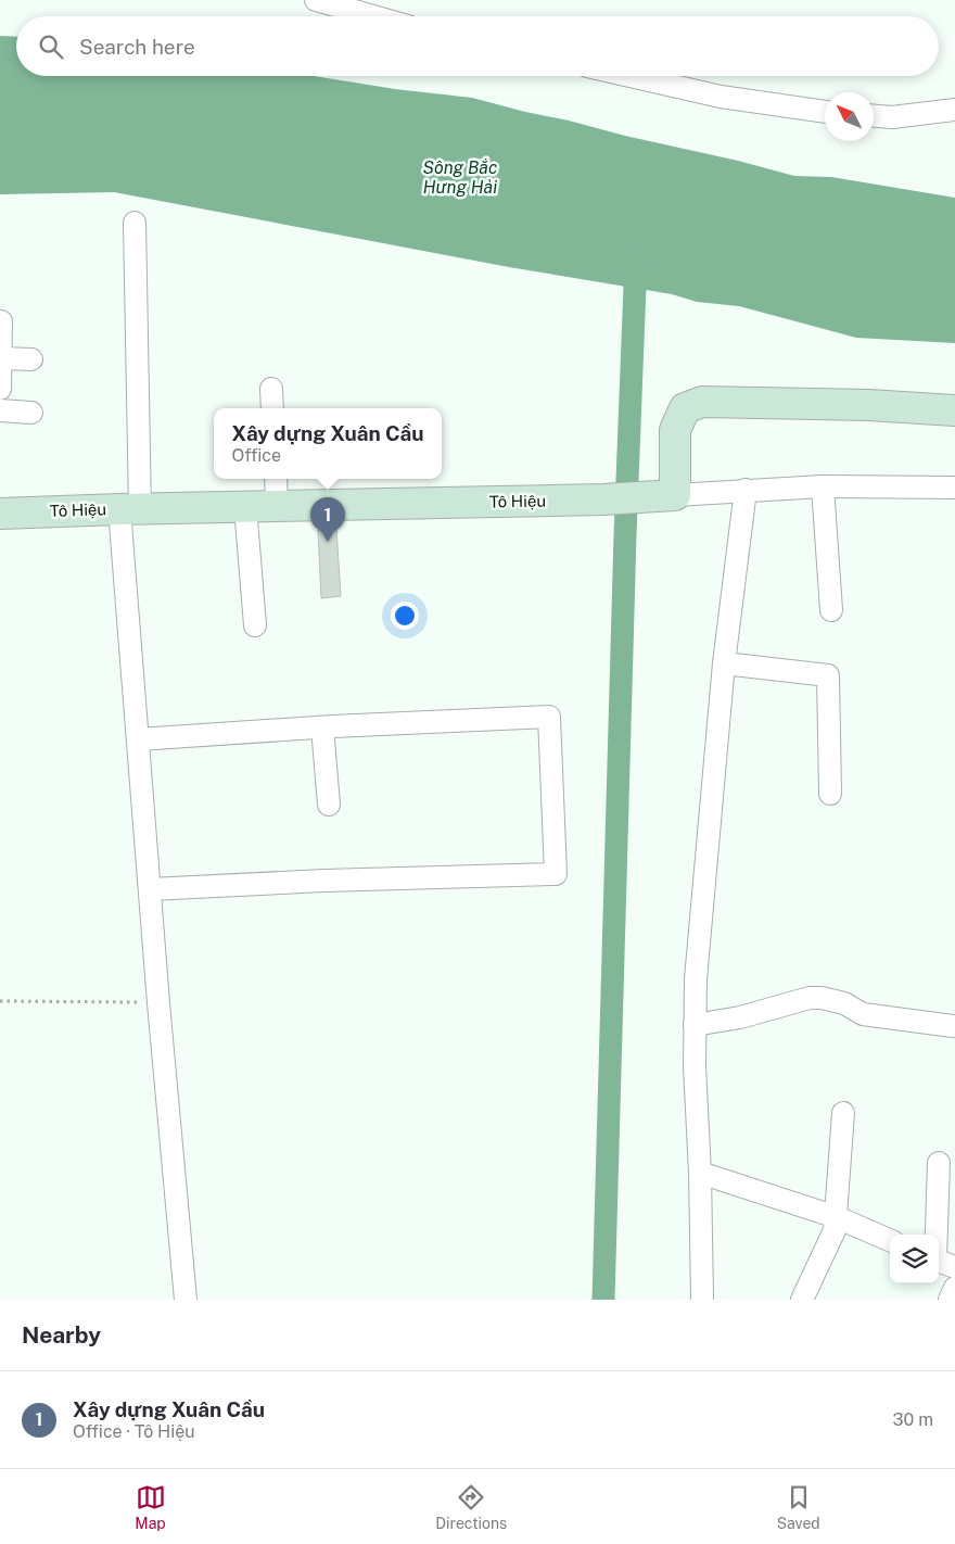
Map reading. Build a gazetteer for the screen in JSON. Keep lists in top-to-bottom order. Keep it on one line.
{"streets":{"main road":["Tô Hiệu"]},"water":["Sông Bắc Hưng Hải"],"north":"top left","page":{"search":"Search here","popup":["Xây dựng Xuân Cầu","Office"],"pins":"1","heading":"Nearby","list":[{"mark":"1","name":"Xây dựng Xuân Cầu","note":"Office · Tô Hiệu","value":"30 m"}],"nav":["Map","Directions","Saved"]}}
